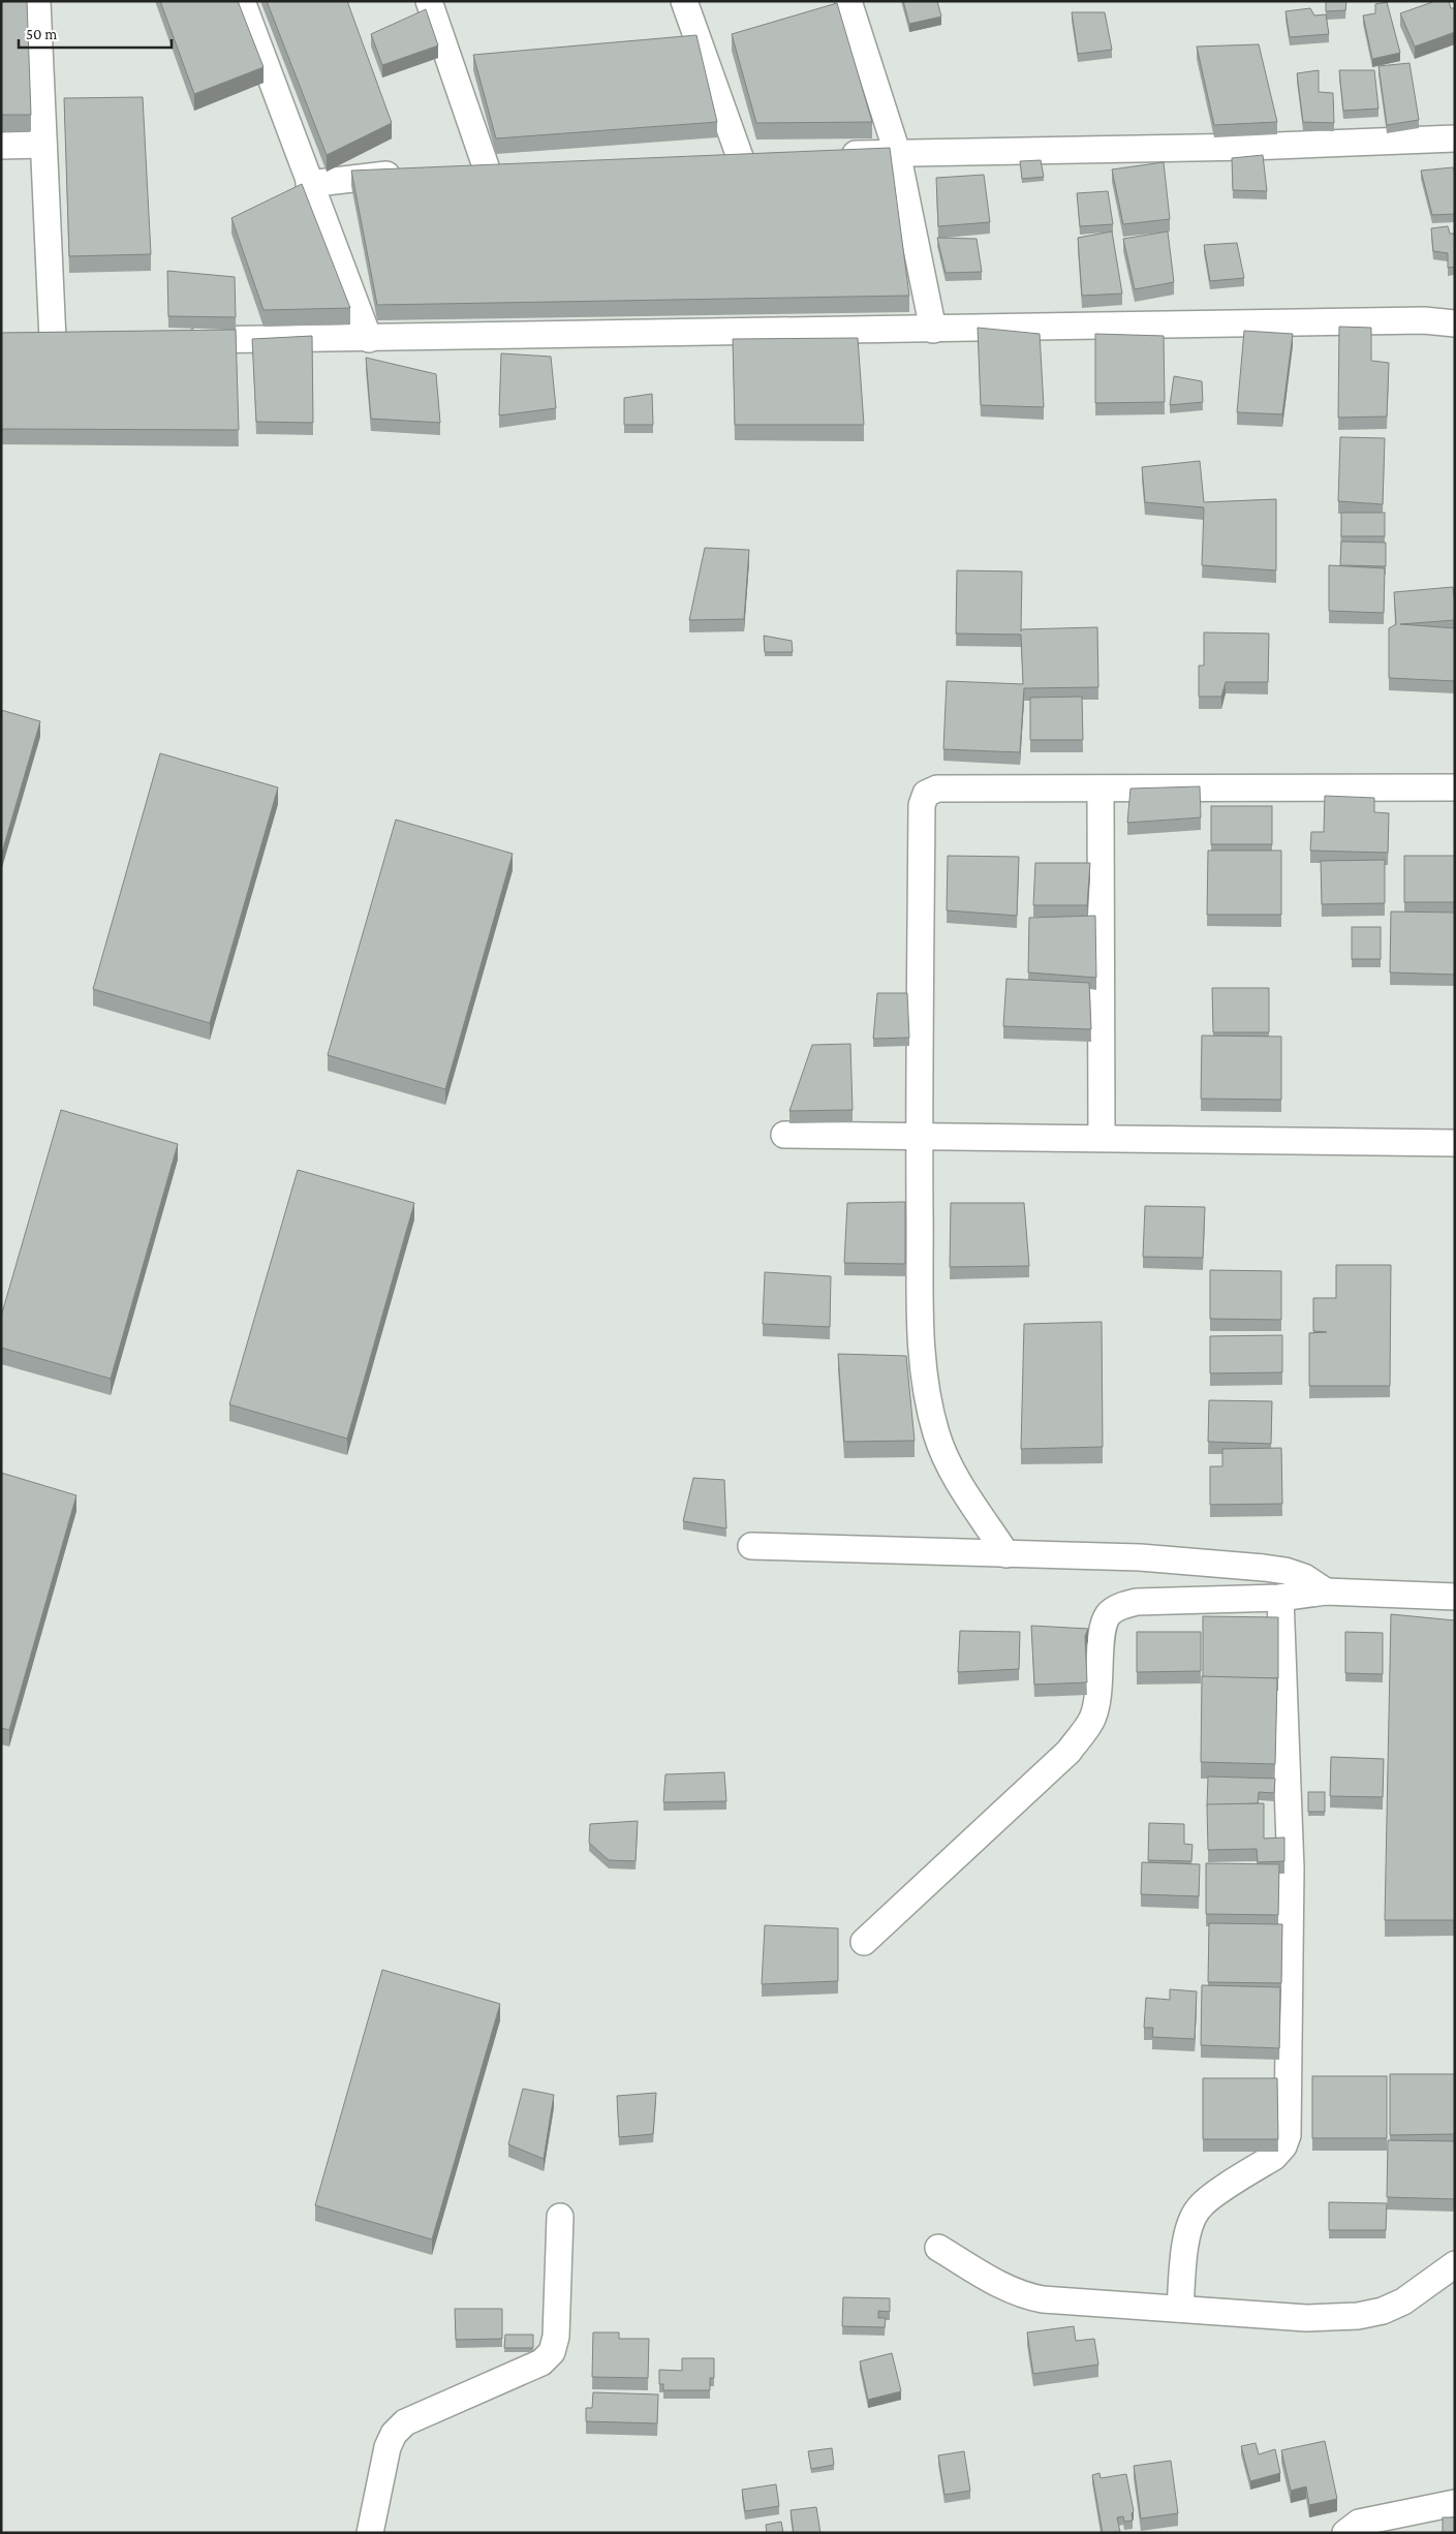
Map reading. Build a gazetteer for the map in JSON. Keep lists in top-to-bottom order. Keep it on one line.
{"scale_bar":"50 m"}
